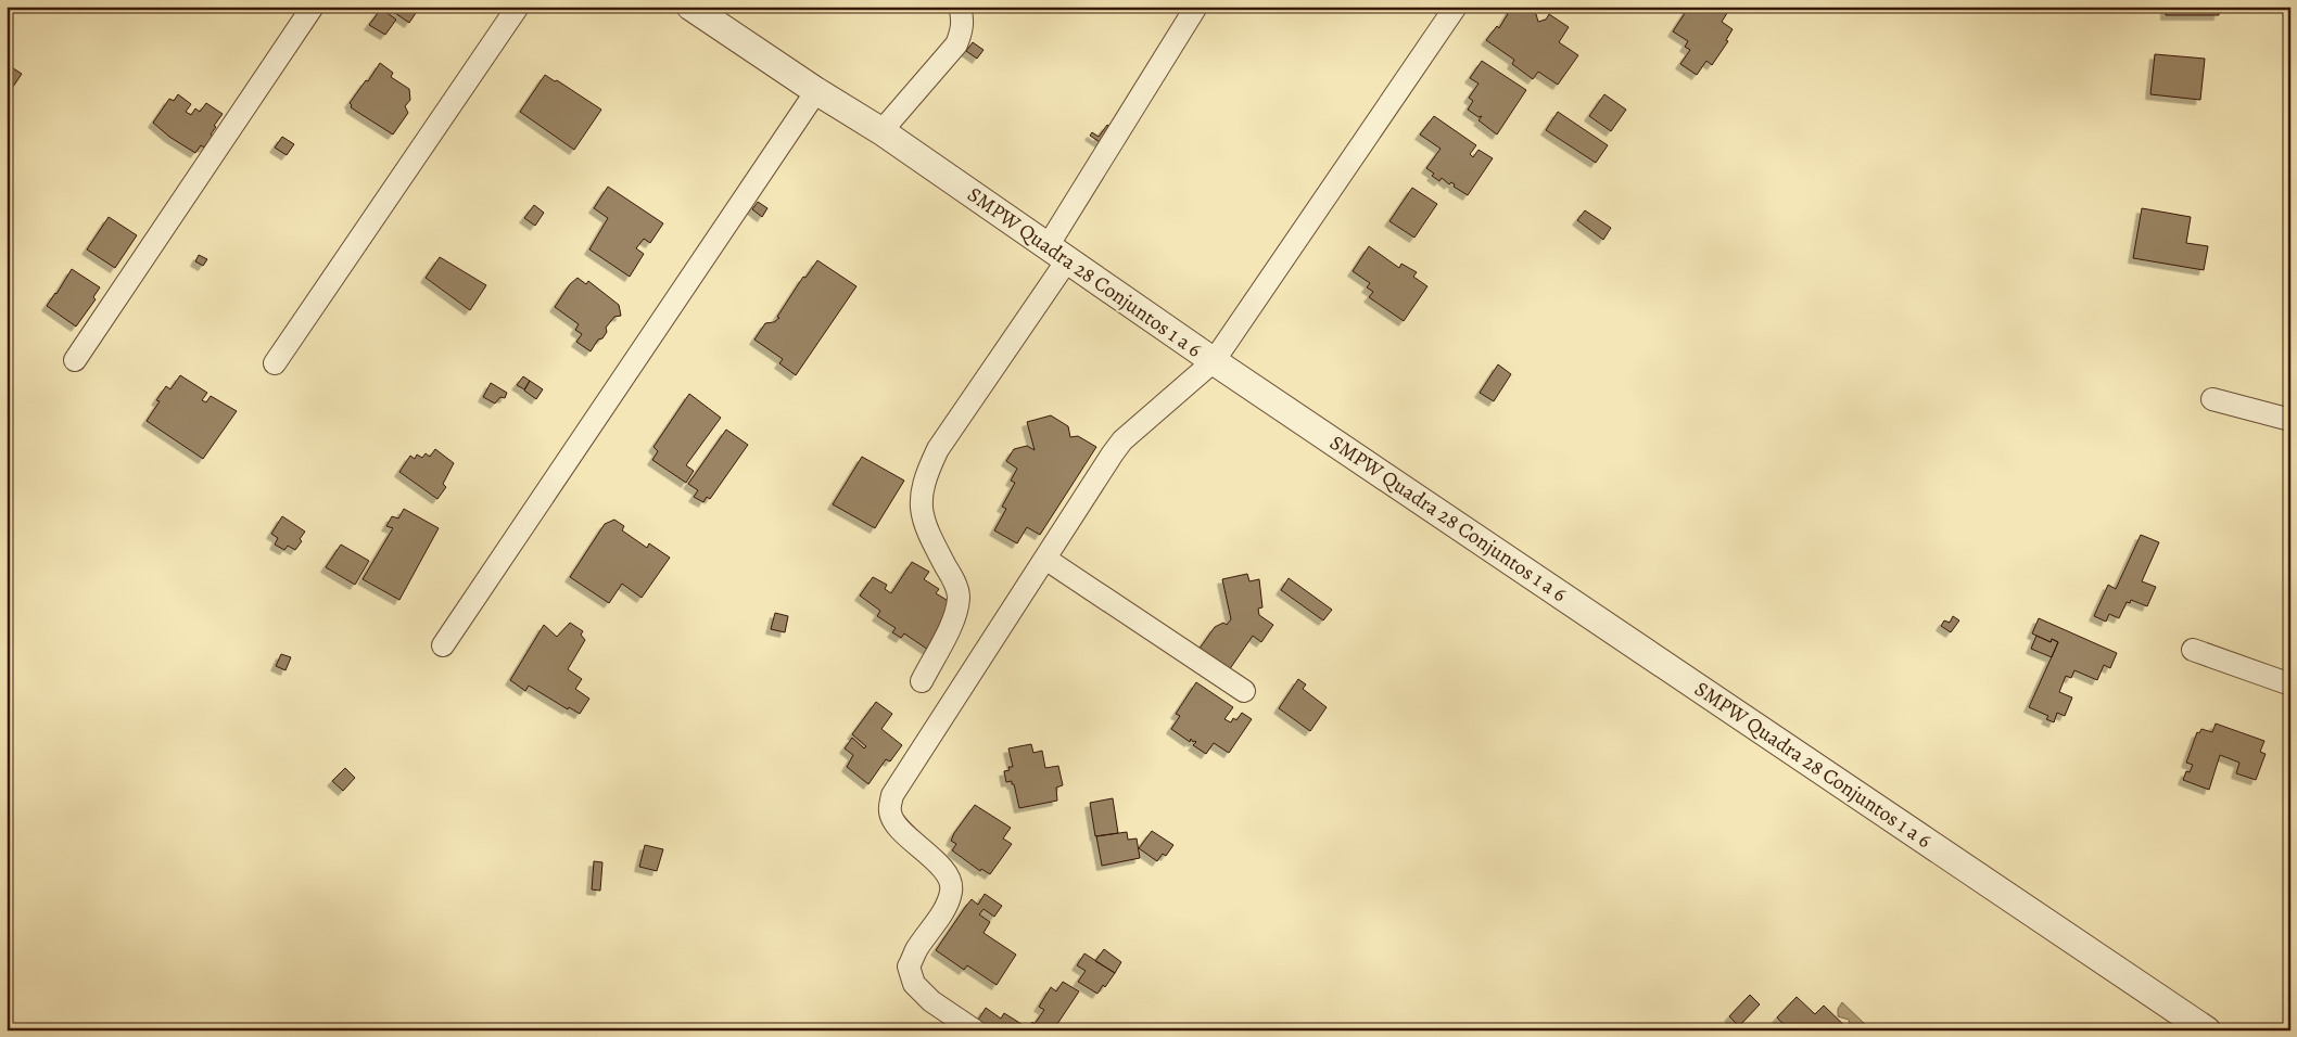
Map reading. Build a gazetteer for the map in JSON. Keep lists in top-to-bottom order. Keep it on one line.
{"streets":{"street":["SMPW Quadra 28 Conjuntos 1 a 6"]}}
